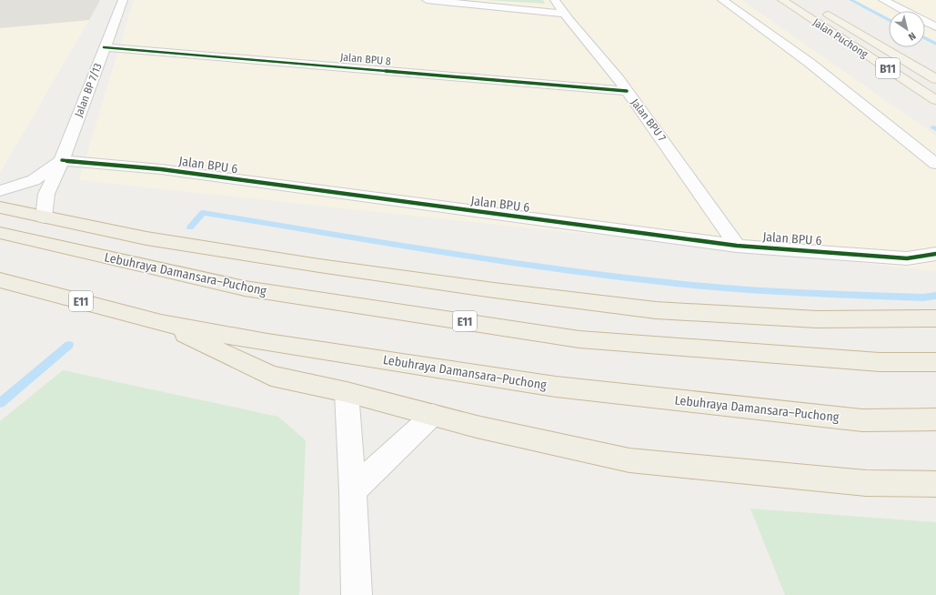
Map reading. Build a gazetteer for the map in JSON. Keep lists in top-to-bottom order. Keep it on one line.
{"streets":{"highway":["Lebuhraya Damansara–Puchong","E11"],"main road":["Jalan Puchong","B11"],"street":["Jalan BPU 8","Jalan BP 7/13","Jalan BPU 7","Jalan BPU 6"]},"crossings":[["Jalan BPU 8","Jalan BP 7/13"],["Jalan BPU 8","Jalan BPU 7"],["Jalan BP 7/13","Jalan BPU 6"],["Jalan BPU 7","Jalan BPU 6"]],"north":"bottom right"}
